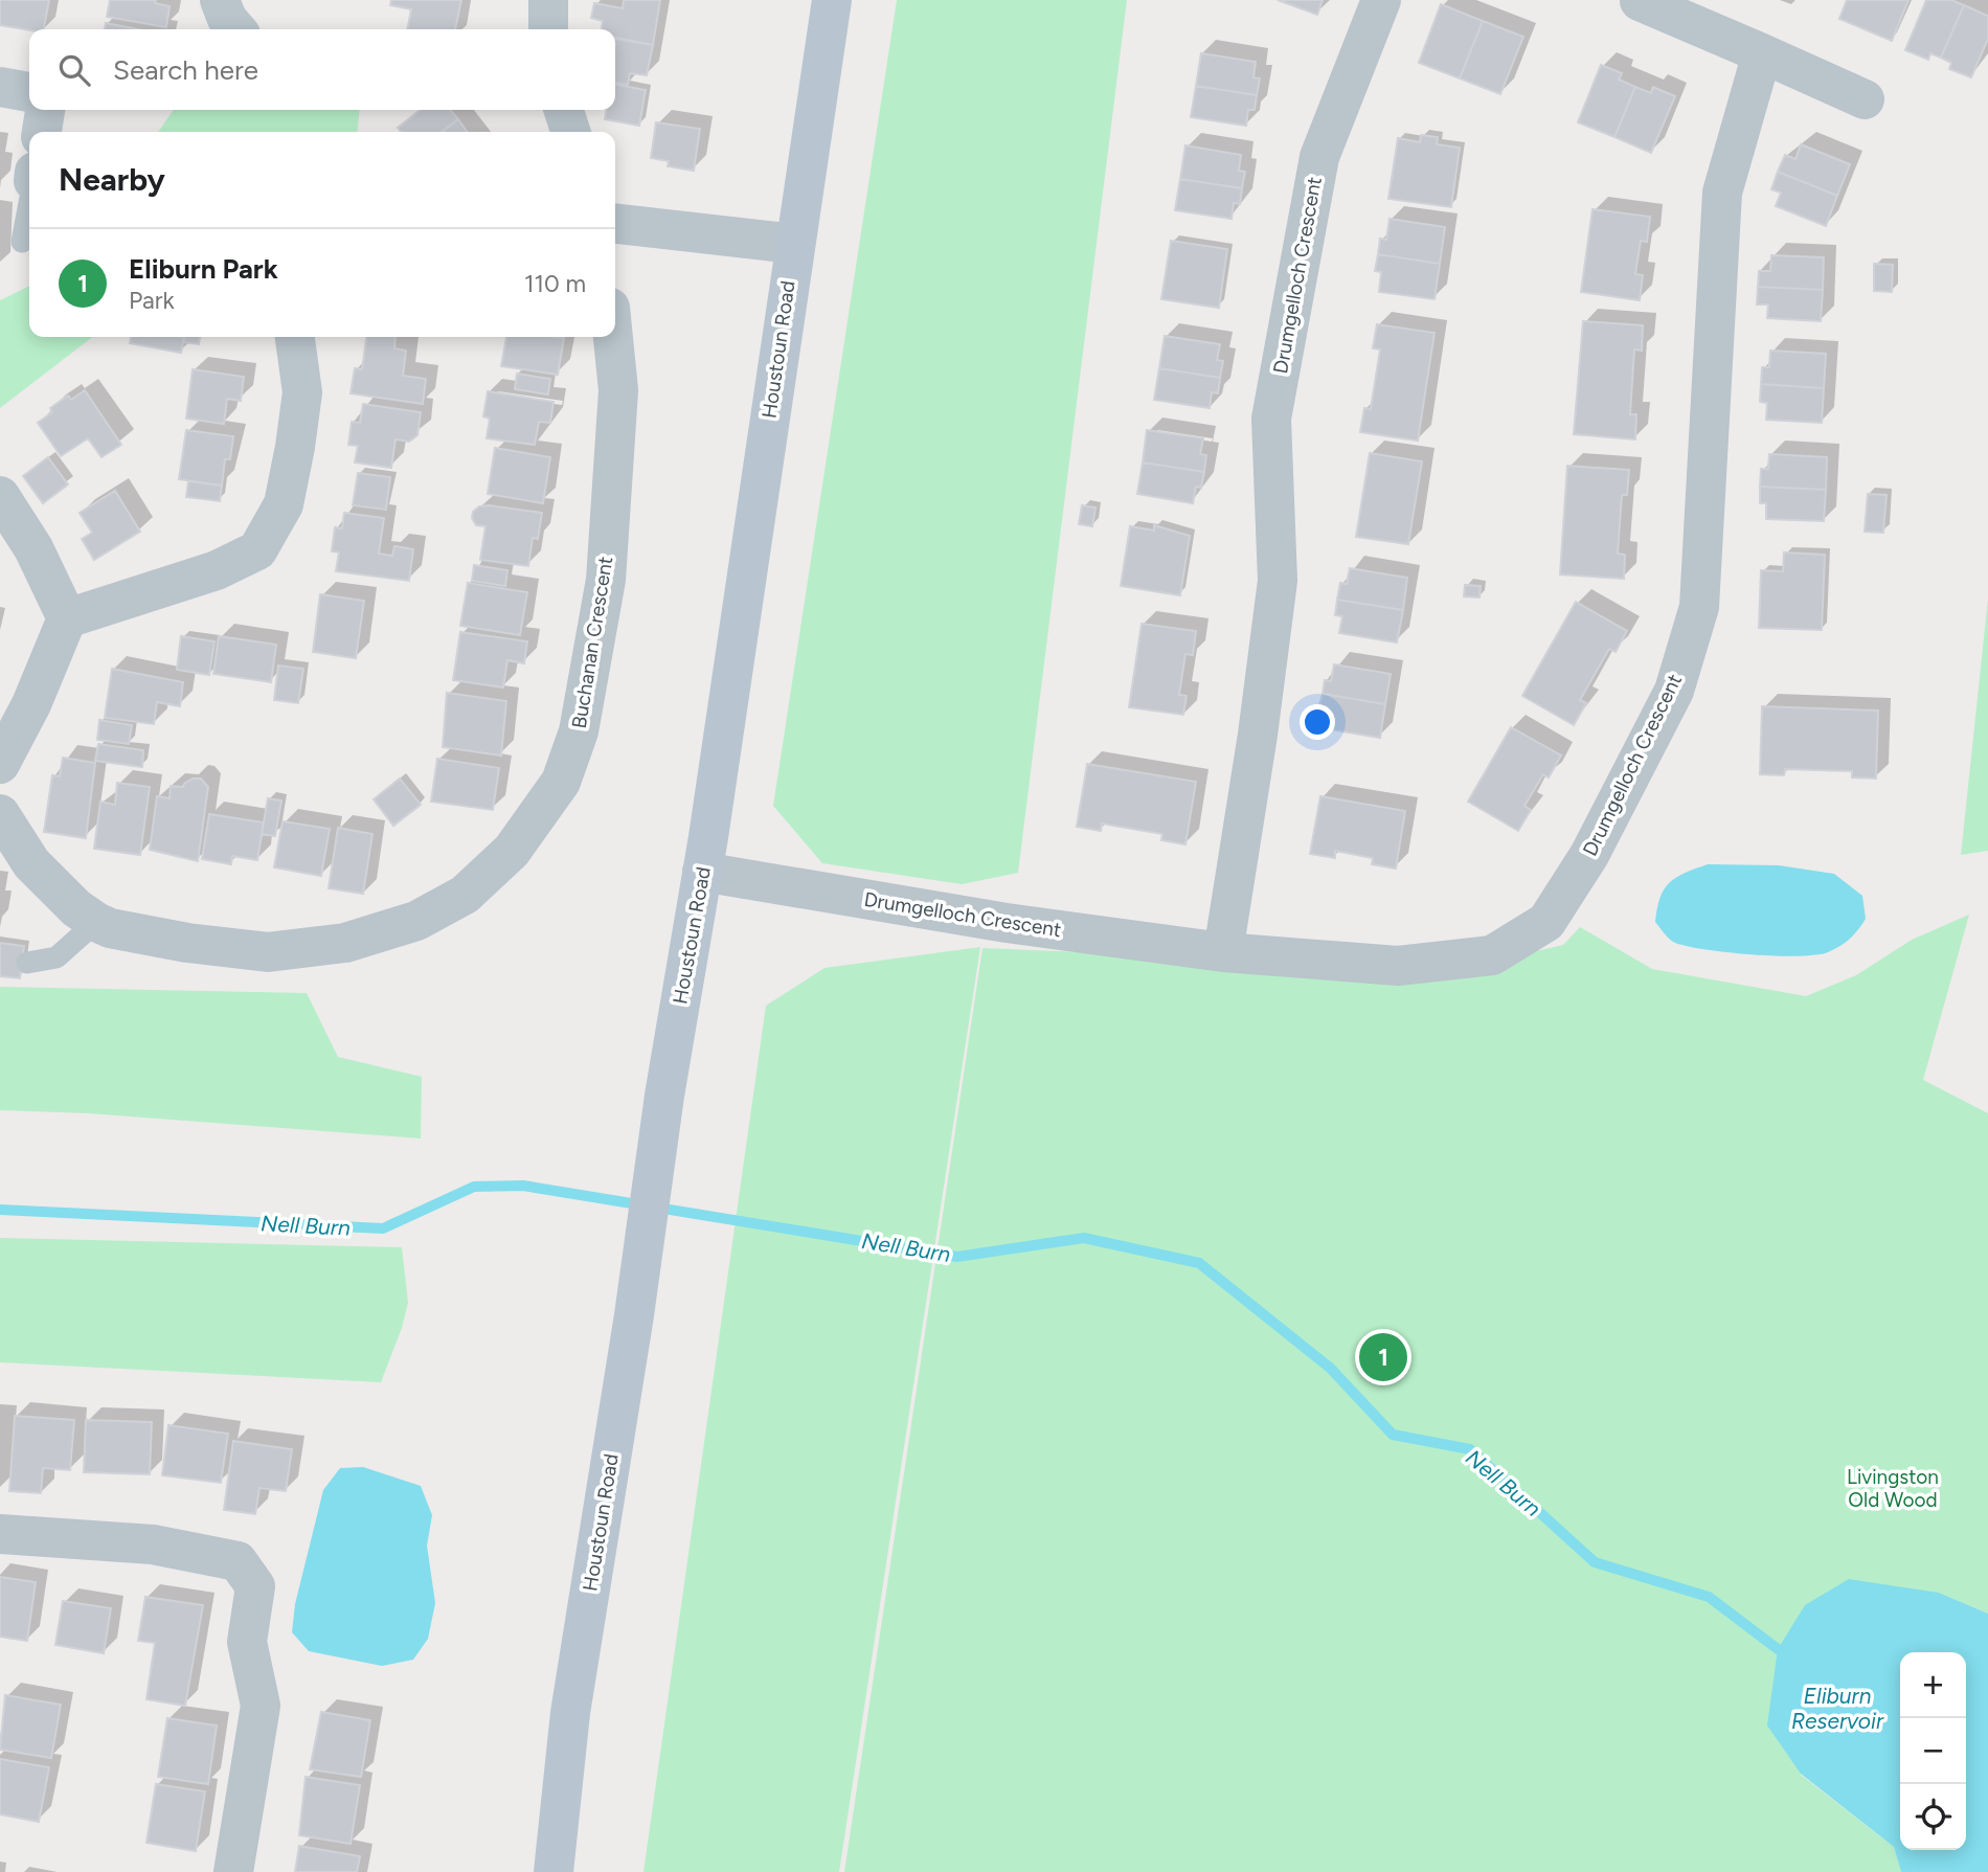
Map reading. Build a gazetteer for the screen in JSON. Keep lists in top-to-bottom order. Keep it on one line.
{"streets":{"street":["Drumgelloch Crescent","Houstoun Road","Buchanan Crescent"]},"crossings":[["Drumgelloch Crescent","Houstoun Road"]],"water":["Nell Burn","Eliburn Reservoir"],"parks":["Livingston Old Wood"],"page":{"search":"Search here","heading":"Nearby","list":[{"mark":"1","name":"Eliburn Park","note":"Park","value":"110 m"}],"pins":"1","map_buttons":["+","−"]}}
